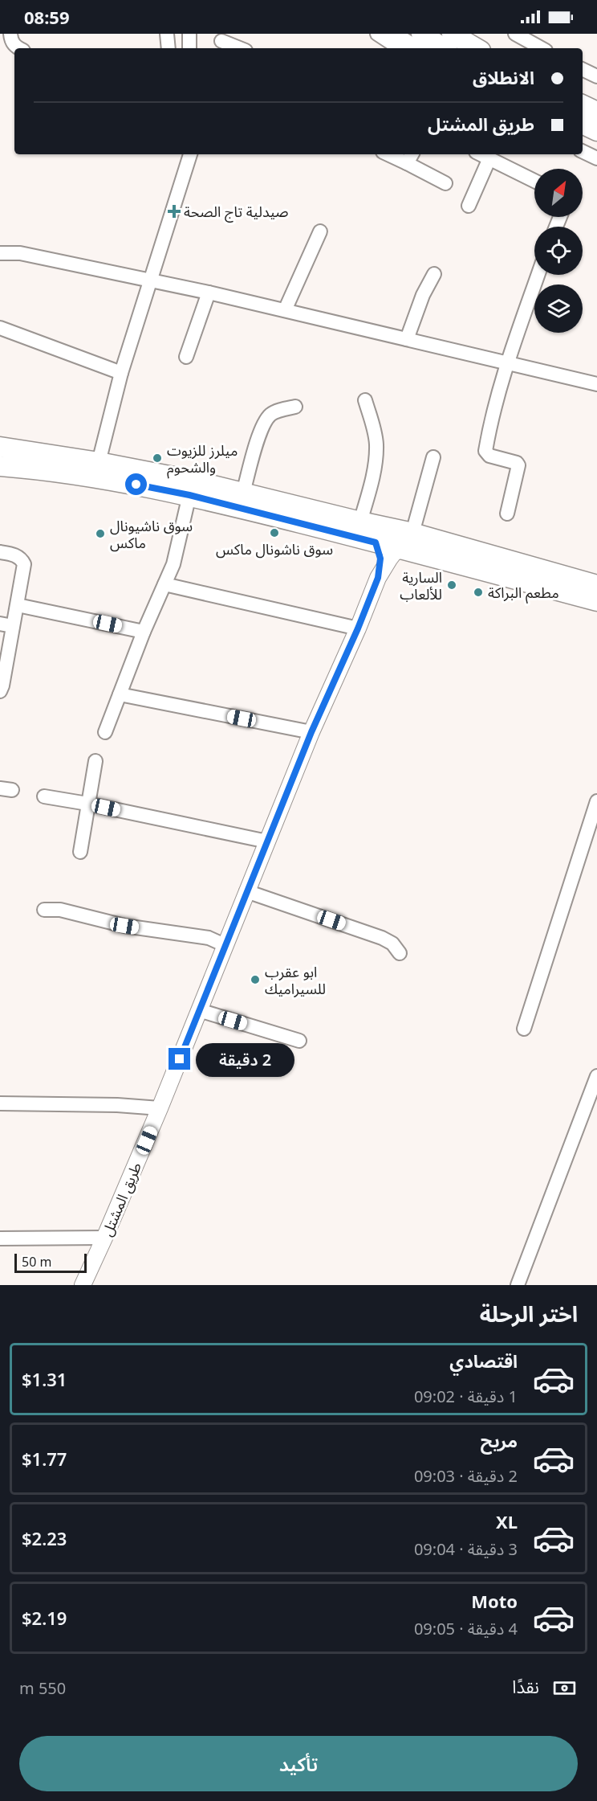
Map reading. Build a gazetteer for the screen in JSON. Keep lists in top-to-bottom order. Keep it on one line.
{"streets":{"main road":["طريق المشتل"]},"places":{"health":["صيدلية تاج الصحة"],"other":["ميلرز للزيوت والشحوم","سوق ناشونال ماكس","سوق ناشيونال ماكس","السارية للألعاب","مطعم البراكة","ابو عقرب للسيراميك"]},"scale_bar":"50 m","north":"top right","page":{"status":"08:59","banner":["الانطلاق","طريق المشتل"],"bubble":"2 دقيقة","scale":"50 m","heading":"اختر الرحلة","list":[{"name":"اقتصادي","note":"1 دقيقة · 09:02","value":"$1.31"},{"name":"مريح","note":"2 دقيقة · 09:03","value":"$1.77"},{"name":"XL","note":"3 دقيقة · 09:04","value":"$2.23"},{"name":"Moto","note":"4 دقيقة · 09:05","value":"$2.19"}],"pay":["نقدًا","550 m"],"buttons":"تأكيد"}}
